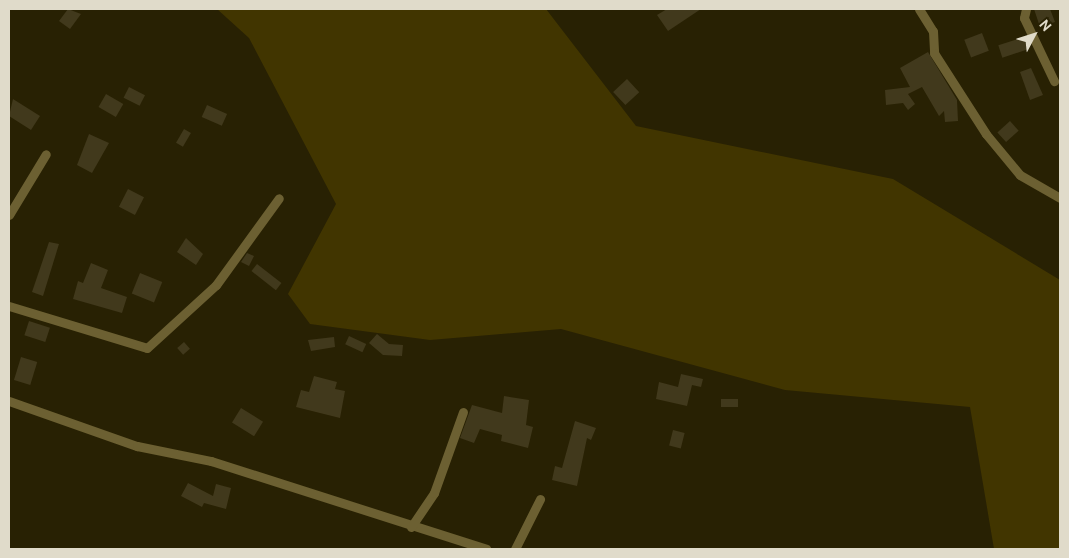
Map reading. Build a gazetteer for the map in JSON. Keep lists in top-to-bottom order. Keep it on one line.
{"north":"top right"}
